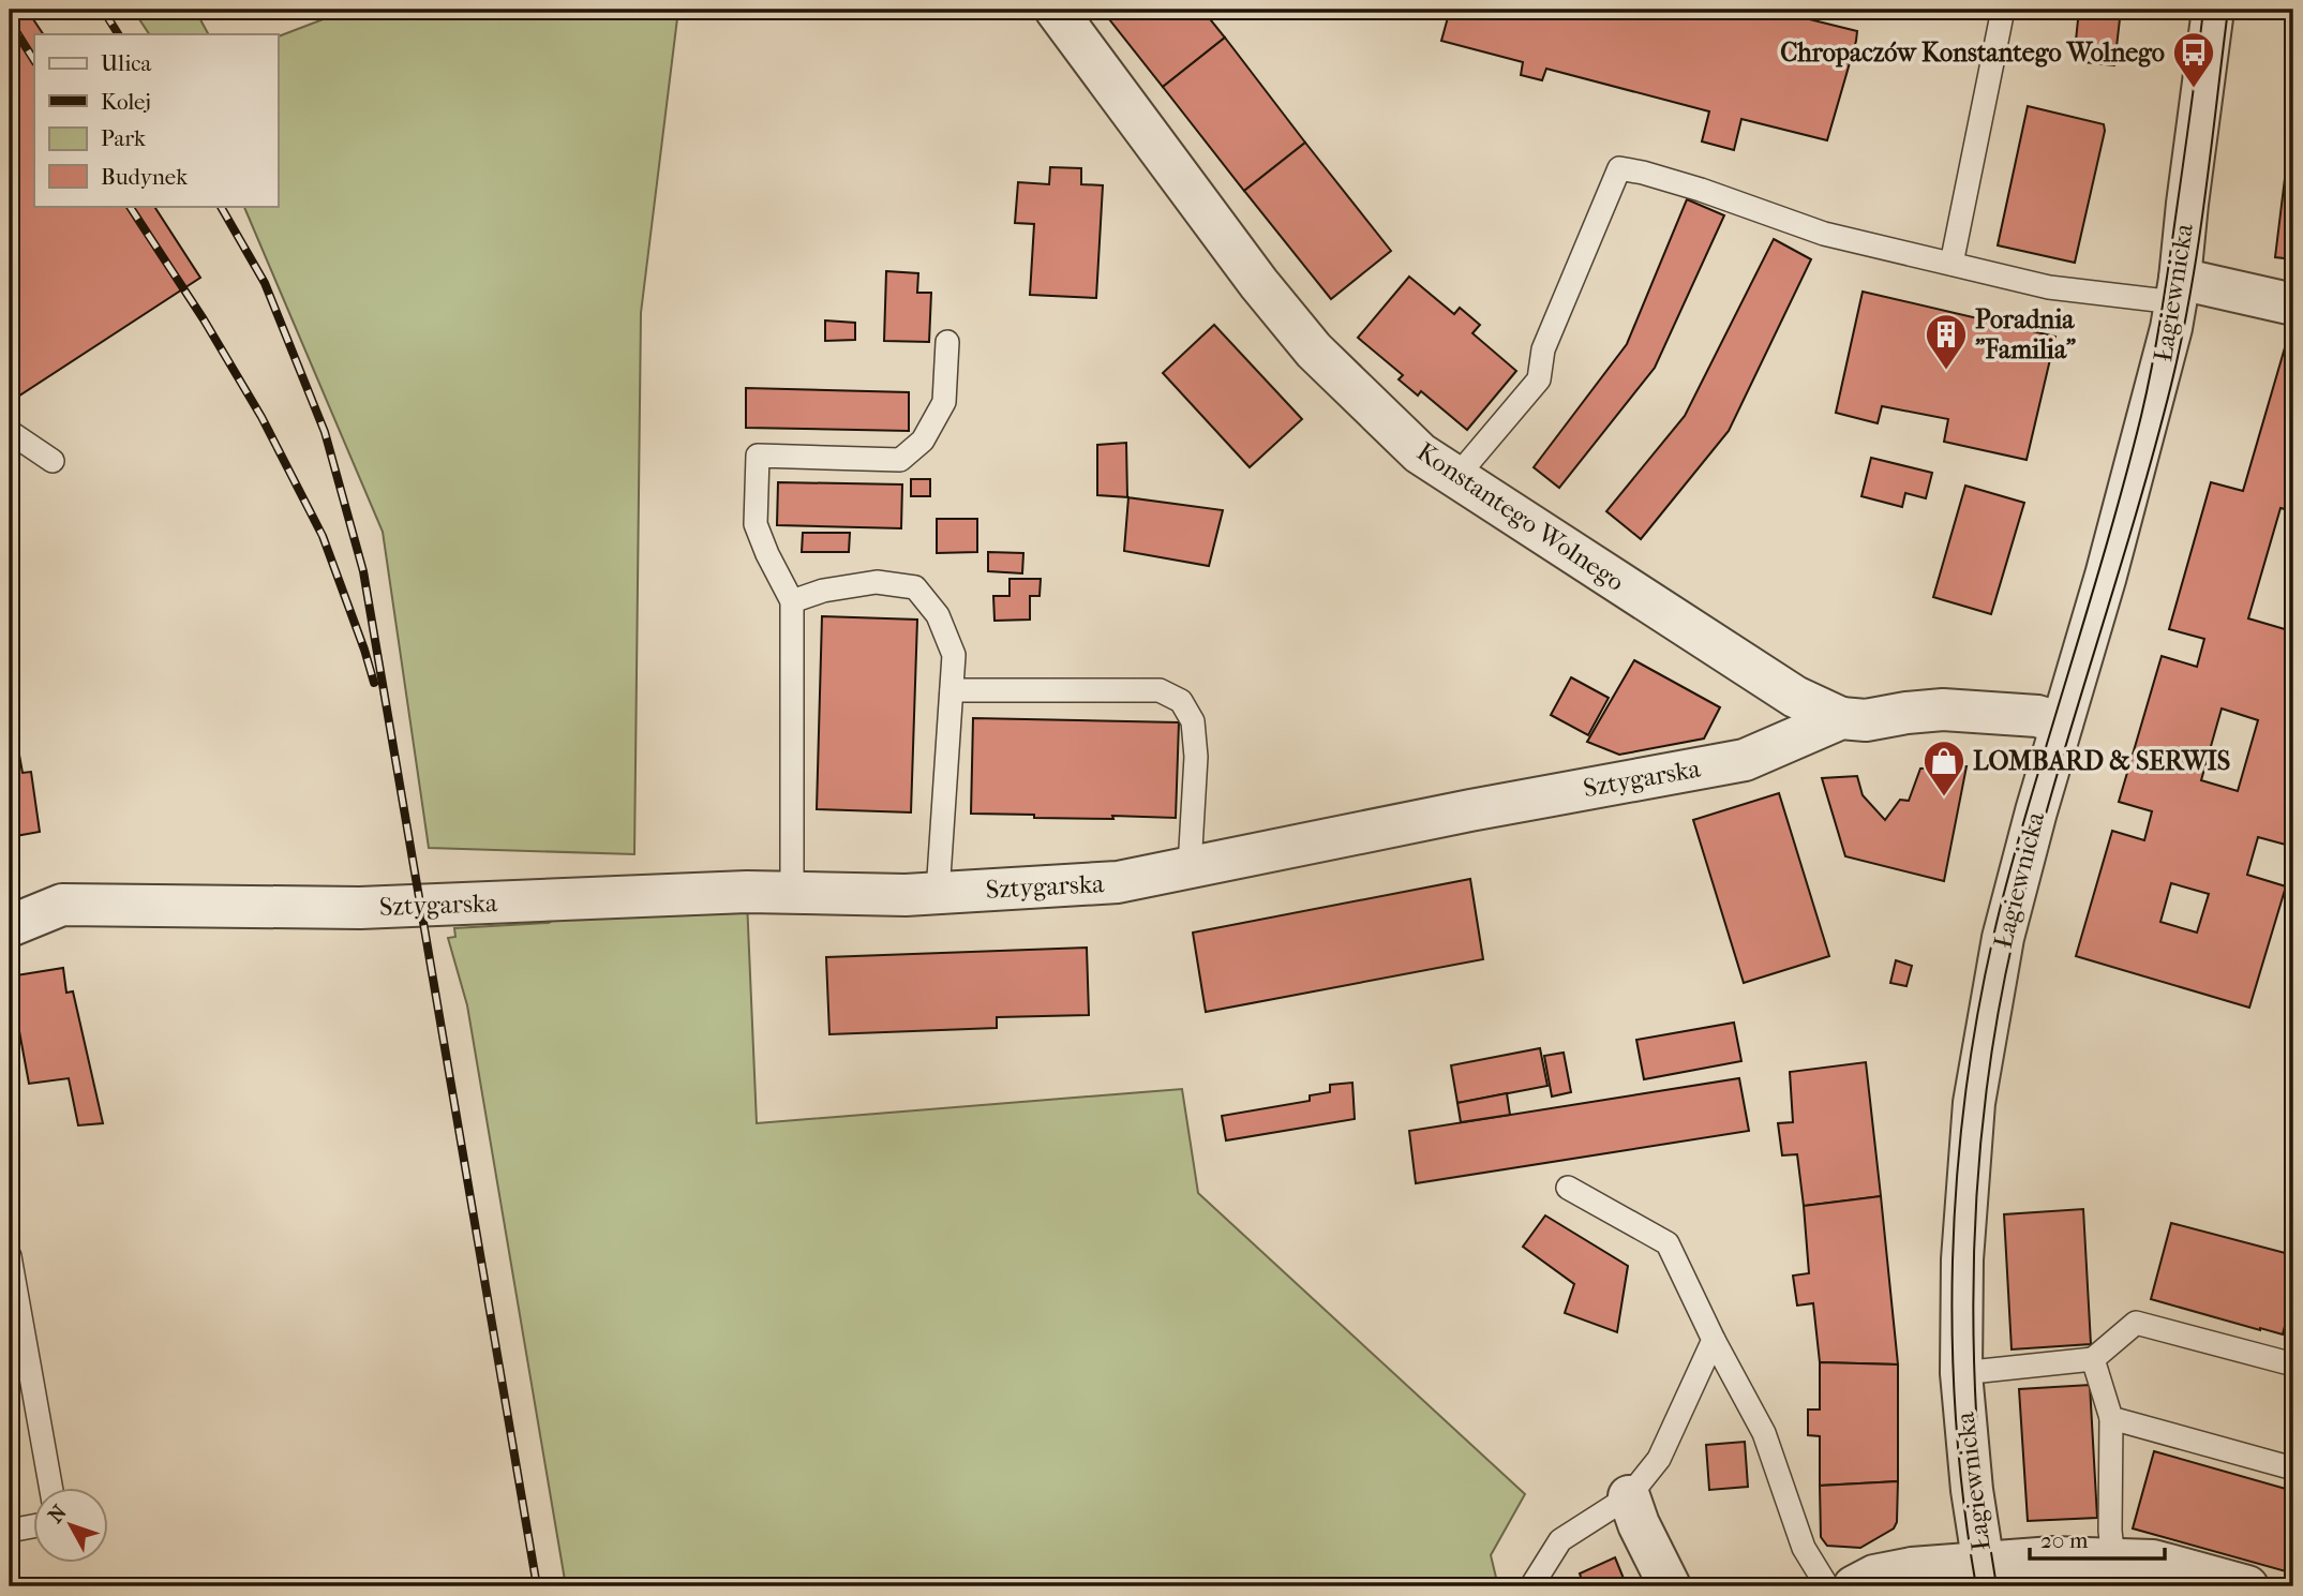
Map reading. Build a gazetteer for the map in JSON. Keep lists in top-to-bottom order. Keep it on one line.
{"streets":{"street":["Łagiewnicka","Konstantego Wolnego","Sztygarska"]},"crossings":[["Łagiewnicka","Sztygarska"],["Konstantego Wolnego","Sztygarska"]],"places":{"bus stop":["Chropaczów Konstantego Wolnego"],"building":["Poradnia \"Familia\""],"shop":["LOMBARD & SERWIS"]},"legend":["Ulica","Kolej","Park","Budynek"],"scale_bar":"20 m","north":"top left"}
